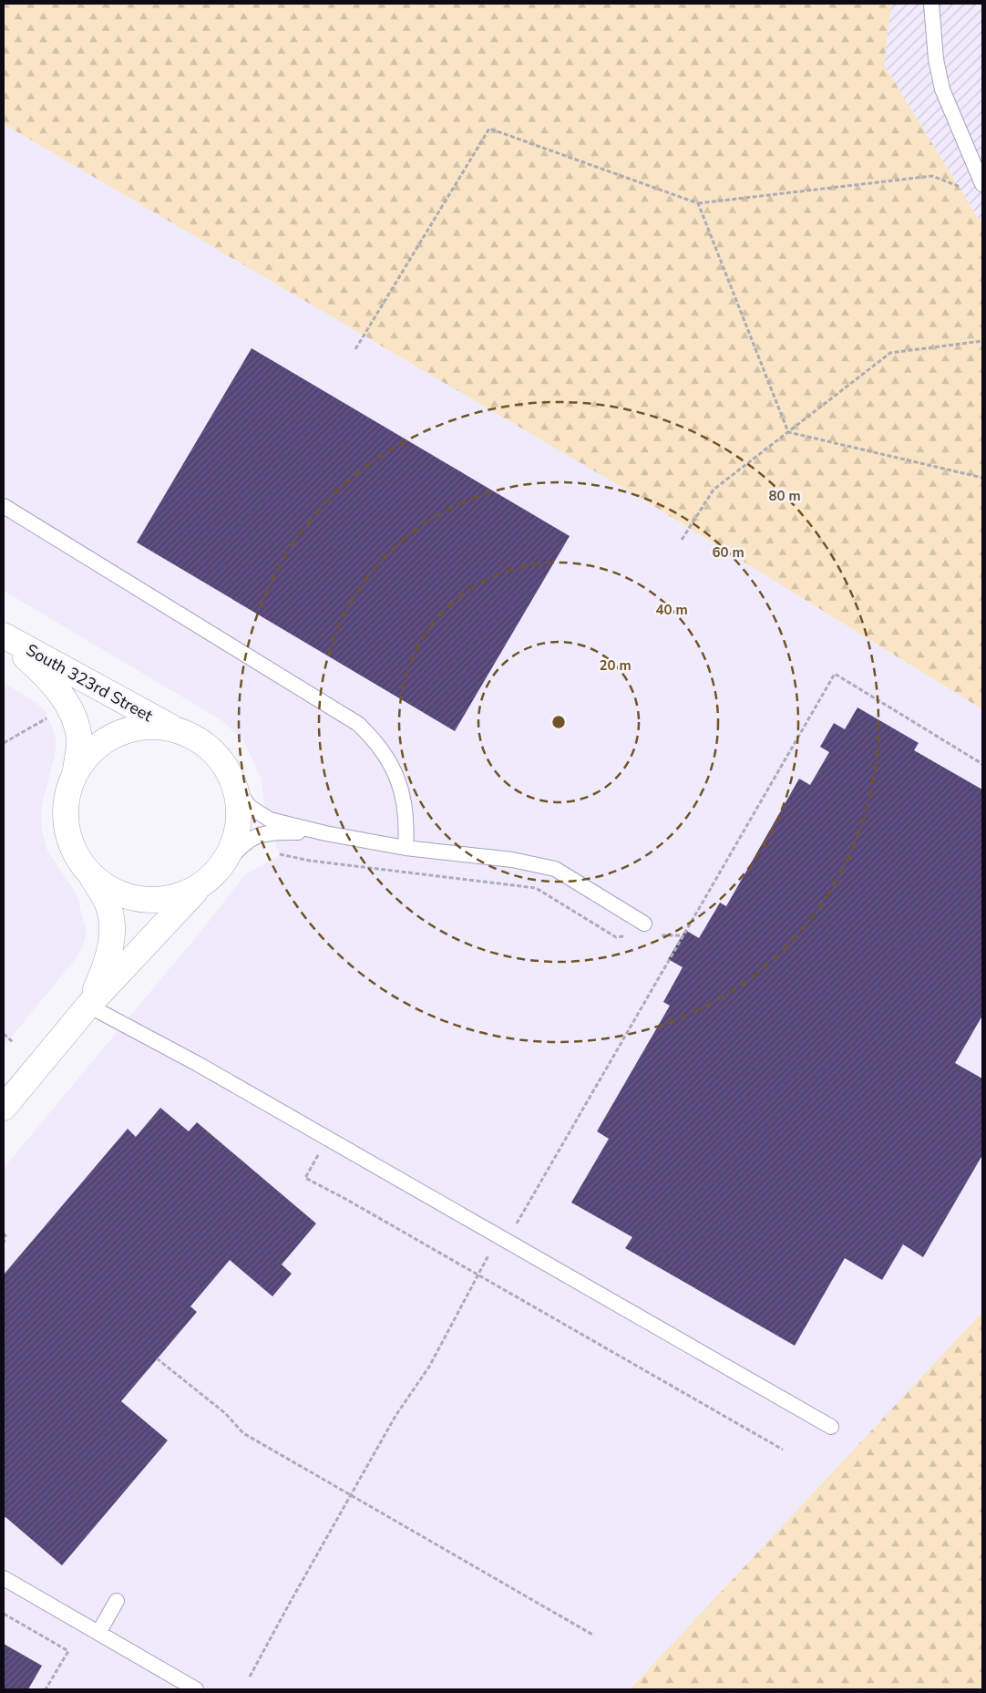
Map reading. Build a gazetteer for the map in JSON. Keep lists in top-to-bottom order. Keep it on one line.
{"streets":{"street":["South 323rd Street"]},"rings":["80 m","60 m","40 m","20 m"]}
